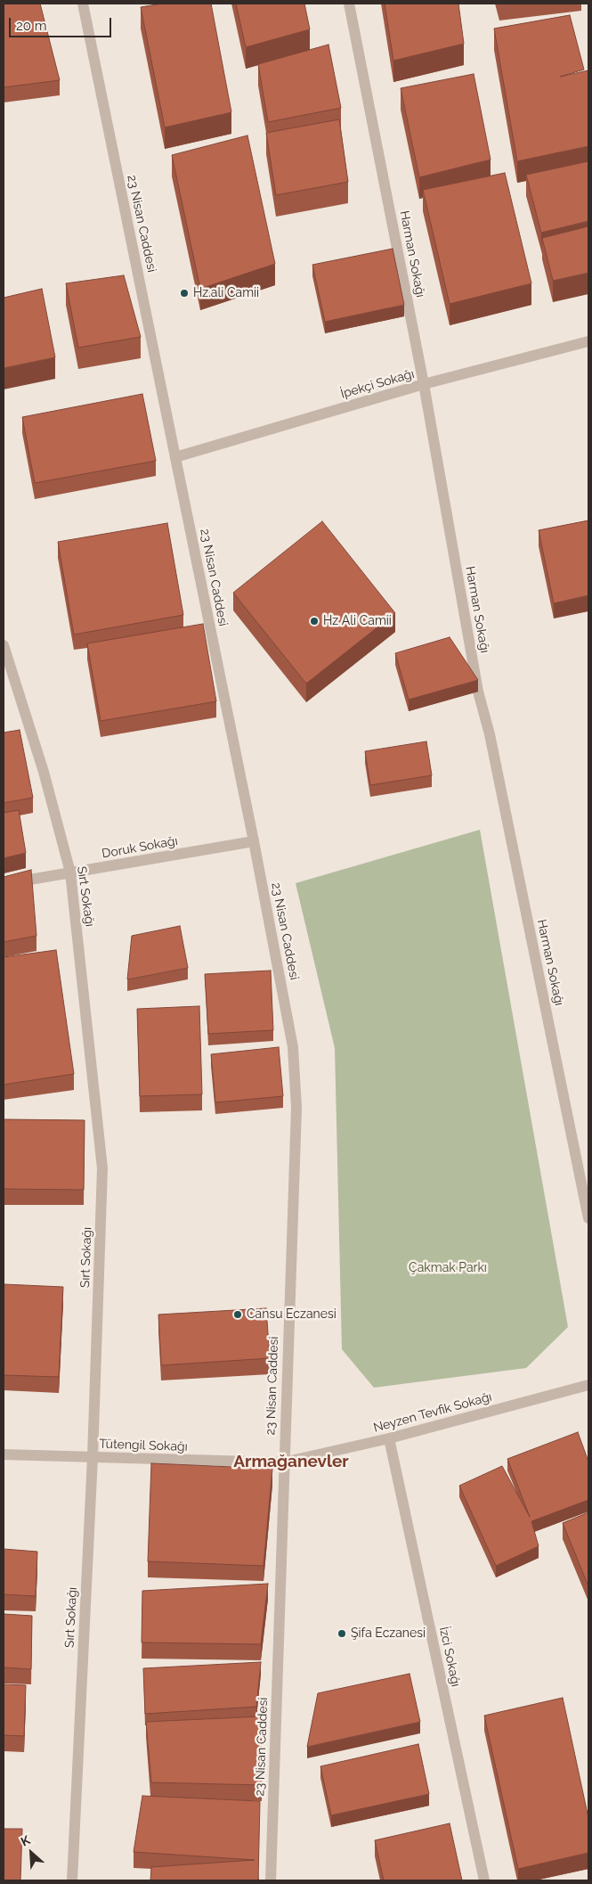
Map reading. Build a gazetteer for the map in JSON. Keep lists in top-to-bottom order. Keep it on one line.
{"streets":{"street":["23 Nisan Caddesi","Harman Sokağı","İpekçi Sokağı","Doruk Sokağı","Sırt Sokağı","Neyzen Tevfik Sokağı","Tütengil Sokağı","İzci Sokağı"]},"crossings":[["23 Nisan Caddesi","İpekçi Sokağı"],["23 Nisan Caddesi","Doruk Sokağı"],["23 Nisan Caddesi","Neyzen Tevfik Sokağı"],["23 Nisan Caddesi","Tütengil Sokağı"],["Harman Sokağı","İpekçi Sokağı"],["Doruk Sokağı","Sırt Sokağı"],["Sırt Sokağı","Tütengil Sokağı"],["Neyzen Tevfik Sokağı","Tütengil Sokağı"],["Neyzen Tevfik Sokağı","İzci Sokağı"]],"districts":["Armağanevler"],"parks":["Çakmak Parkı"],"places":["Hz.ali Camii","Hz Ali Camii","Cansu Eczanesi","Şifa Eczanesi"],"scale_bar":"20 m","north":"top left"}
